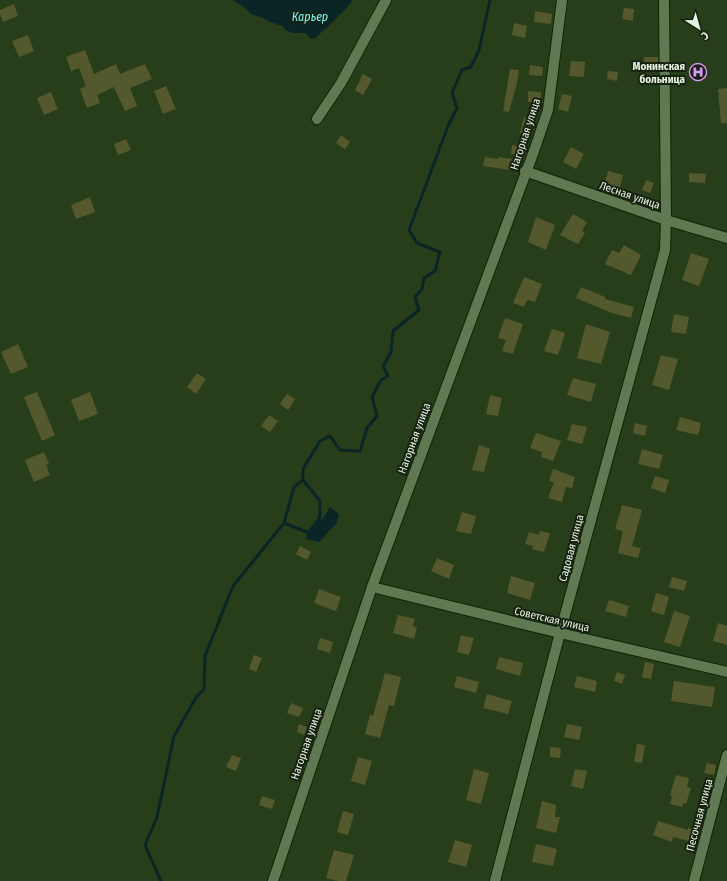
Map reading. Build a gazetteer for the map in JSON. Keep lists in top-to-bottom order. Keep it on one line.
{"streets":{"street":["Нагорная улица","Лесная улица","Садовая улица","Советская улица","Песочная улица"]},"crossings":[["Нагорная улица","Лесная улица"],["Нагорная улица","Советская улица"],["Лесная улица","Садовая улица"],["Садовая улица","Советская улица"]],"water":["Карьер"],"places":{"hospital":["Монинская больница"]},"north":"bottom right"}
